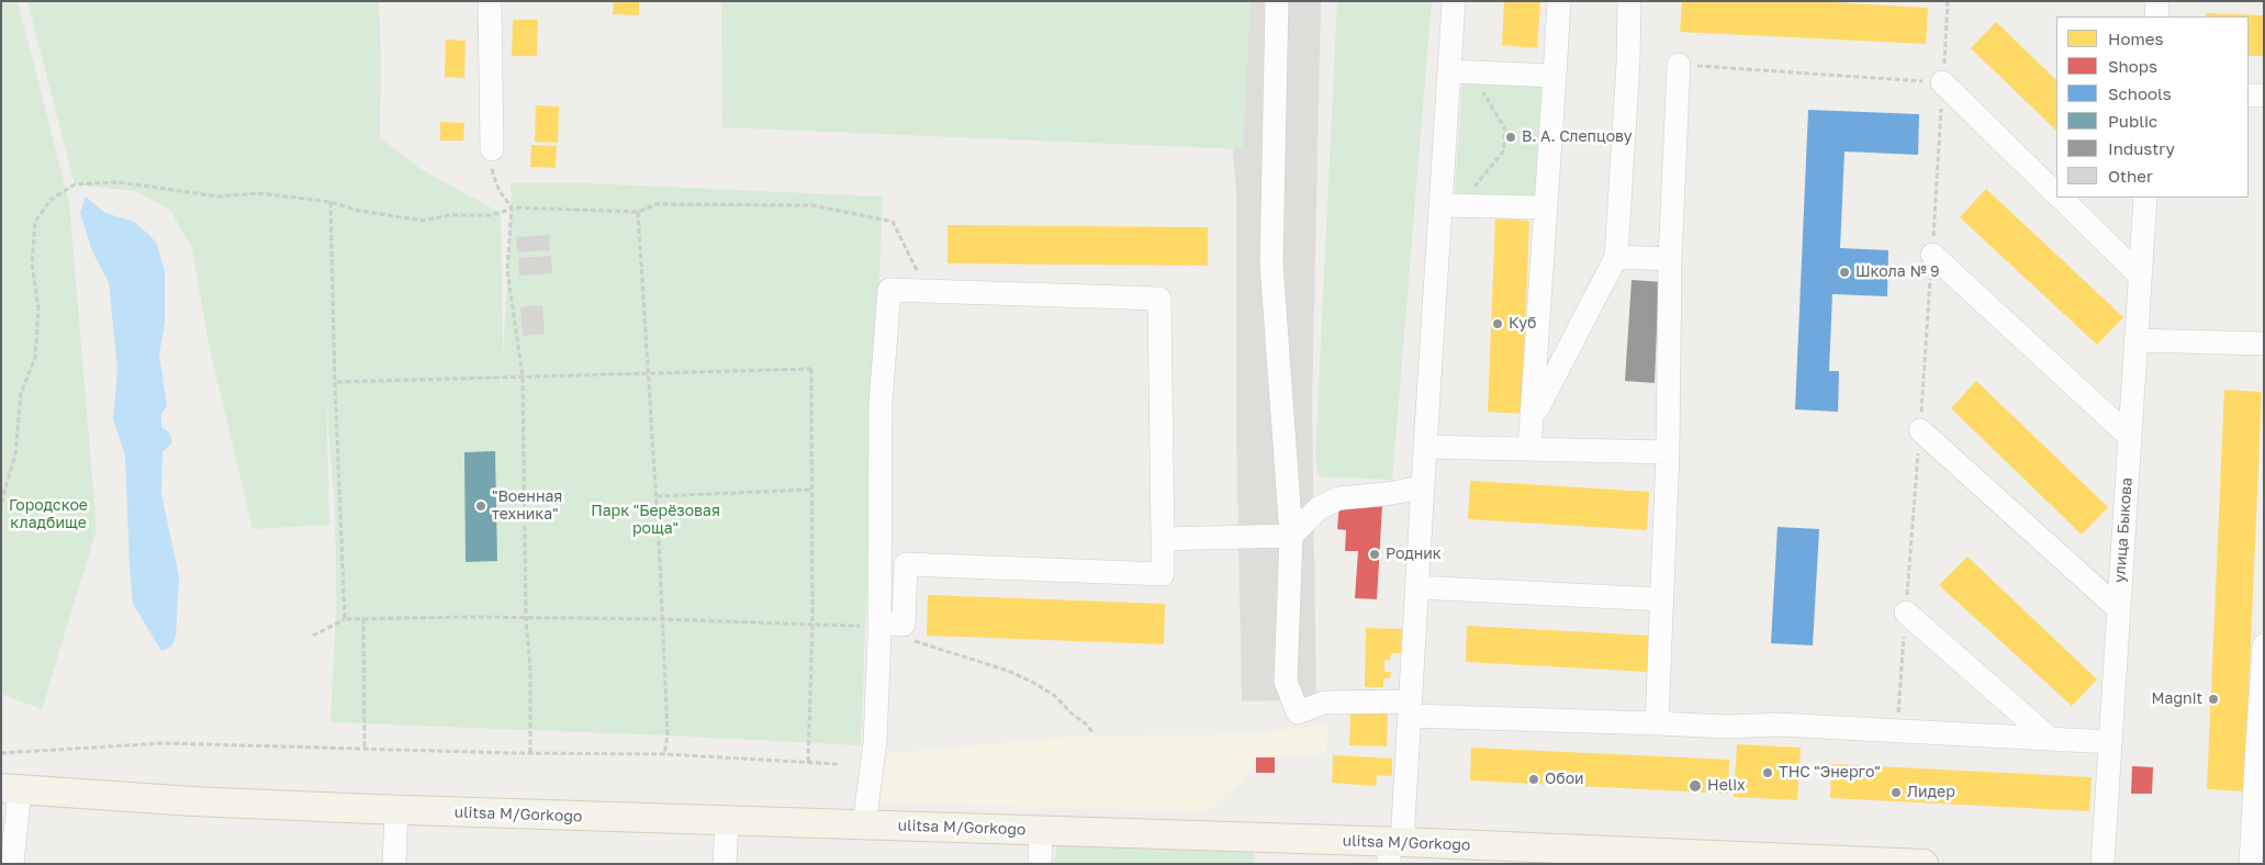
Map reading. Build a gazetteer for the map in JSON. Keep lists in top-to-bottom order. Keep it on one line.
{"streets":{"main road":["ulitsa M/Gorkogo"],"street":["улица Быкова"]},"parks":["Городское кладбище","Парк \"Берёзовая роща\""],"places":["В. А. Слепцову","Школа № 9","Куб","\"Военная техника\"","Родник","Magnit","ТНС \"Энерго\"","Обои","Helix","Лидер"],"legend":["Homes","Shops","Schools","Public","Industry","Other"]}
